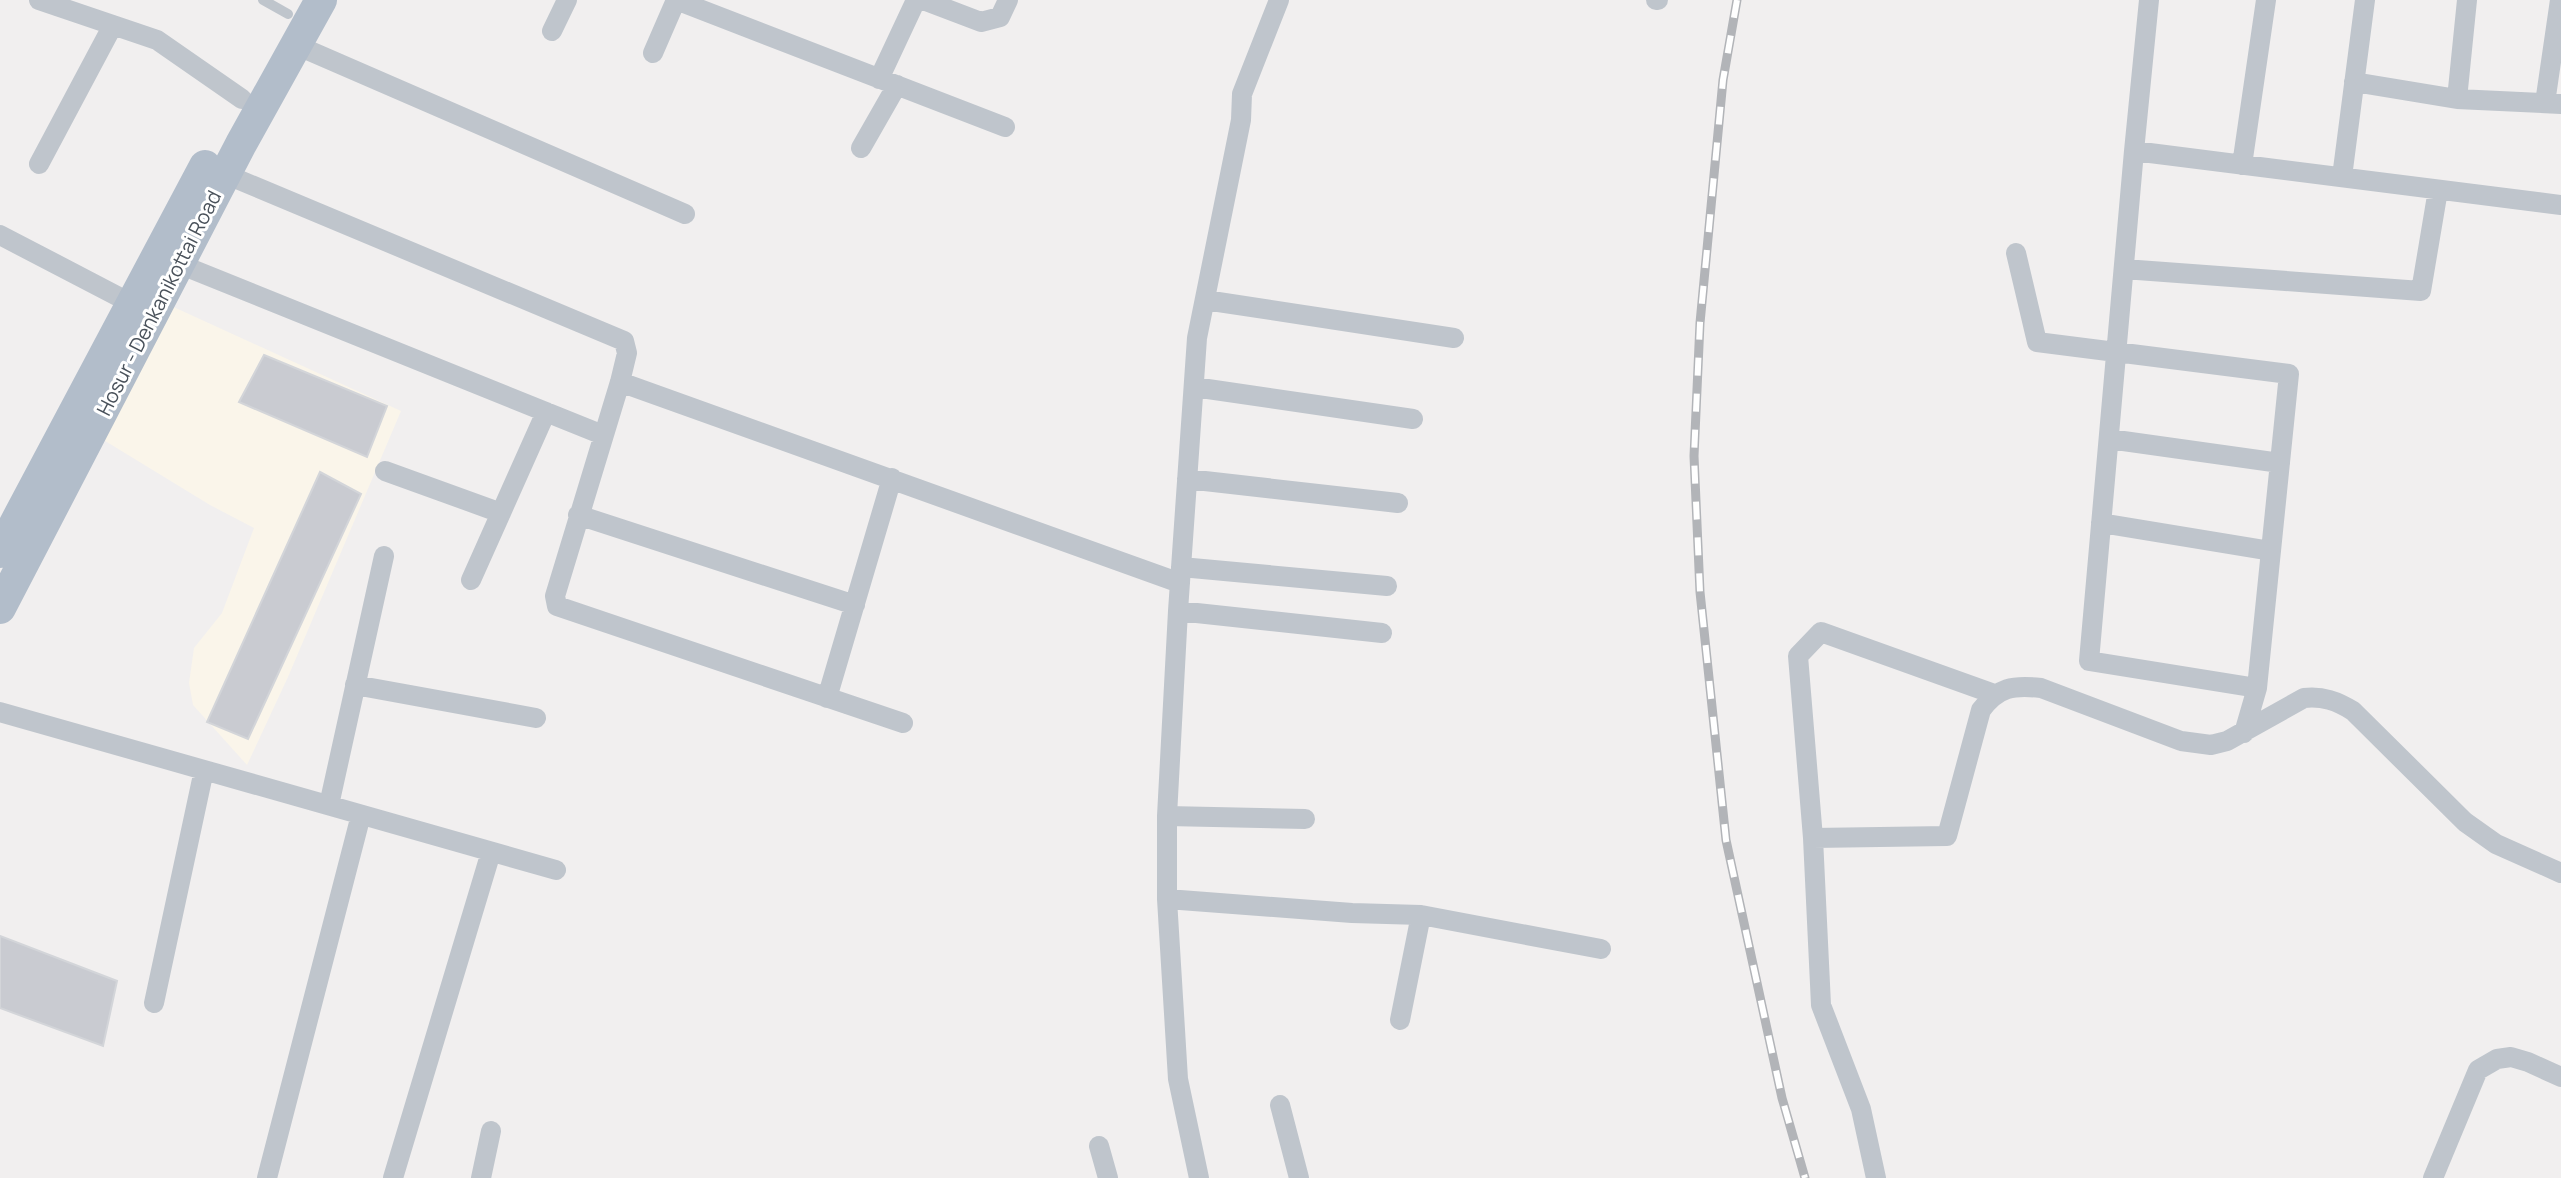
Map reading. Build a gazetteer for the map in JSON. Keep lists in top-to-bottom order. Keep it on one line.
{"streets":{"main road":["Hosur - Denkanikottai Road"]}}
